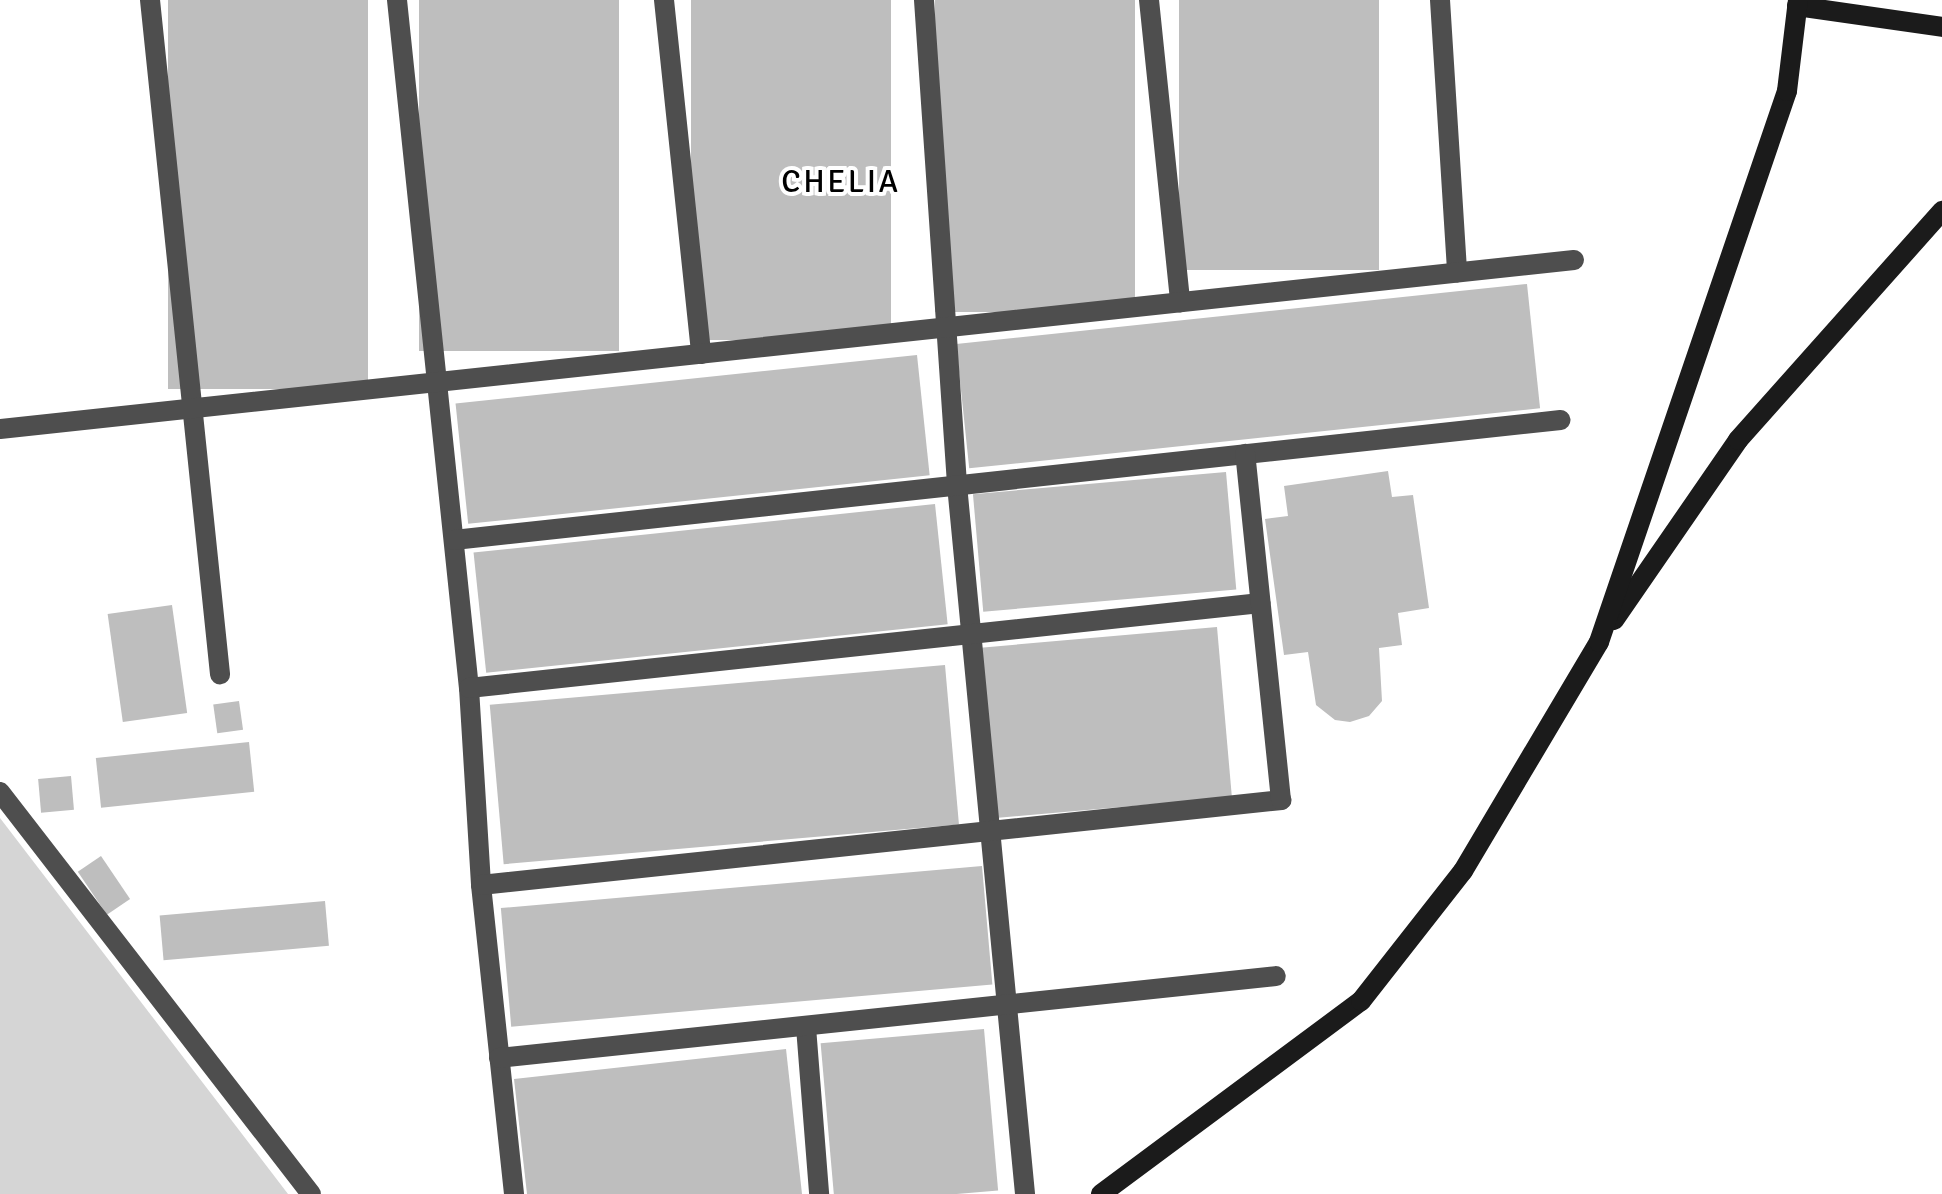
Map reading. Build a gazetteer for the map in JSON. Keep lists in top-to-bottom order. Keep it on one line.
{"districts":["CHELIA"]}
